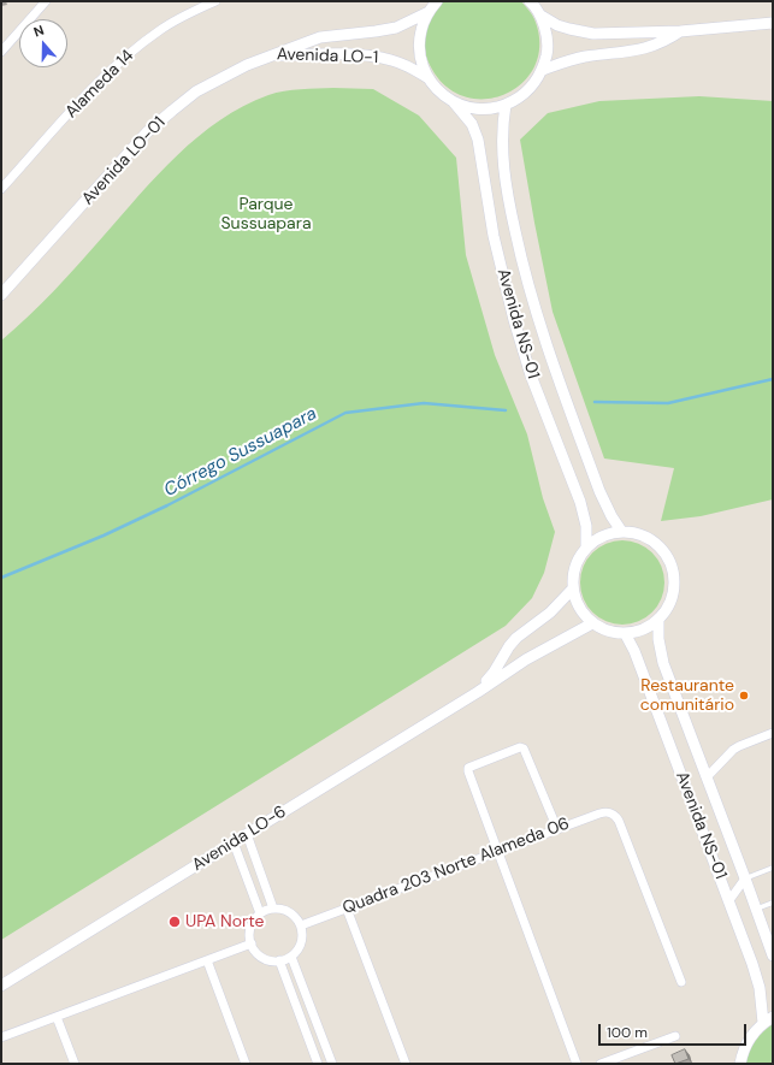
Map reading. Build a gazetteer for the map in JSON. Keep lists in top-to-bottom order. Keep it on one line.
{"streets":{"street":["Avenida LO-1","Alameda 14","Avenida LO-01","Avenida NS-01","Avenida LO-6","Quadra 203 Norte Alameda 06"]},"crossings":[["Avenida LO-1","Avenida LO-01"],["Avenida NS-01","Avenida LO-6"]],"water":["Córrego Sussuapara"],"parks":["Parque Sussuapara"],"places":["Restaurante comunitário","UPA Norte"],"scale_bar":"100 m","north":"top"}
